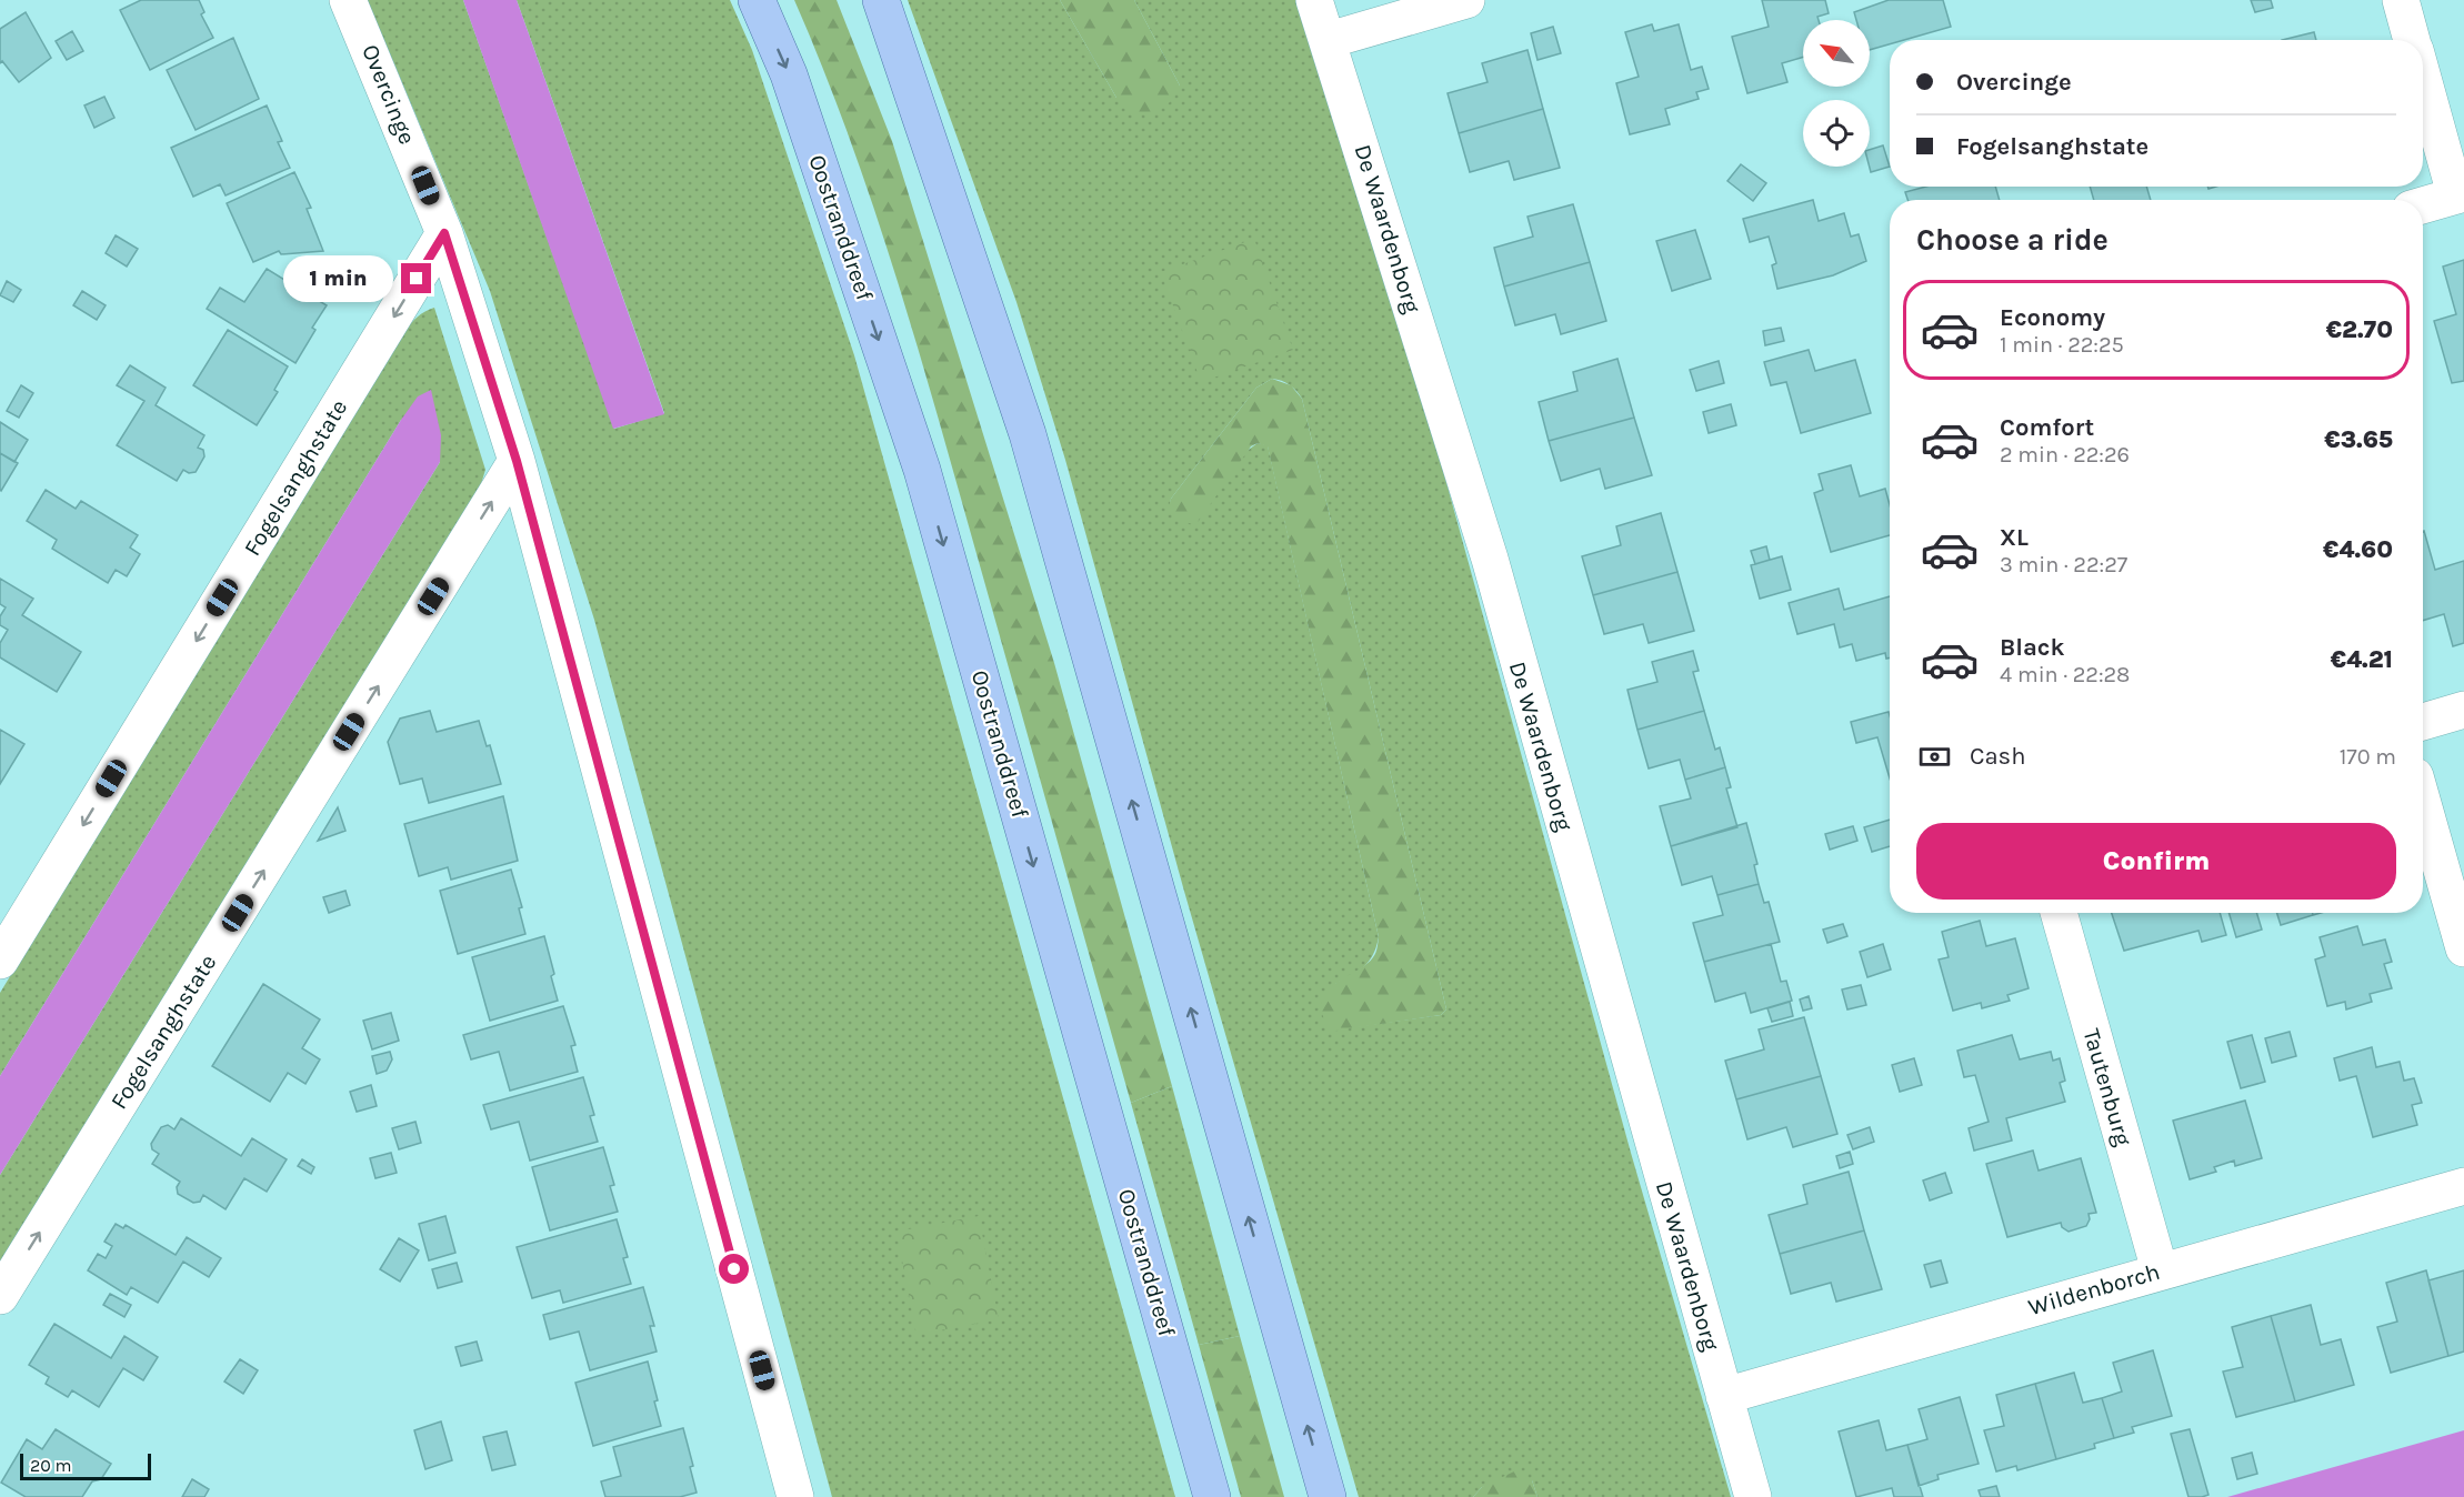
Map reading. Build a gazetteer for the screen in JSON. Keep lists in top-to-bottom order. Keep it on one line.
{"streets":{"main road":["Oostranddreef"],"street":["Overcinge","De Waardenborg","Fogelsanghstate","Tautenburg","Wildenborch"]},"crossings":[["Overcinge","Fogelsanghstate"],["De Waardenborg","Wildenborch"],["Tautenburg","Wildenborch"]],"scale_bar":"20 m","north":"top left","page":{"banner":["Overcinge","Fogelsanghstate"],"heading":"Choose a ride","bubble":"1 min","list":[{"name":"Economy","note":"1 min · 22:25","value":"€2.70"},{"name":"Comfort","note":"2 min · 22:26","value":"€3.65"},{"name":"XL","note":"3 min · 22:27","value":"€4.60"},{"name":"Black","note":"4 min · 22:28","value":"€4.21"}],"pay":["Cash","170 m"],"buttons":"Confirm","scale":"20 m"}}
